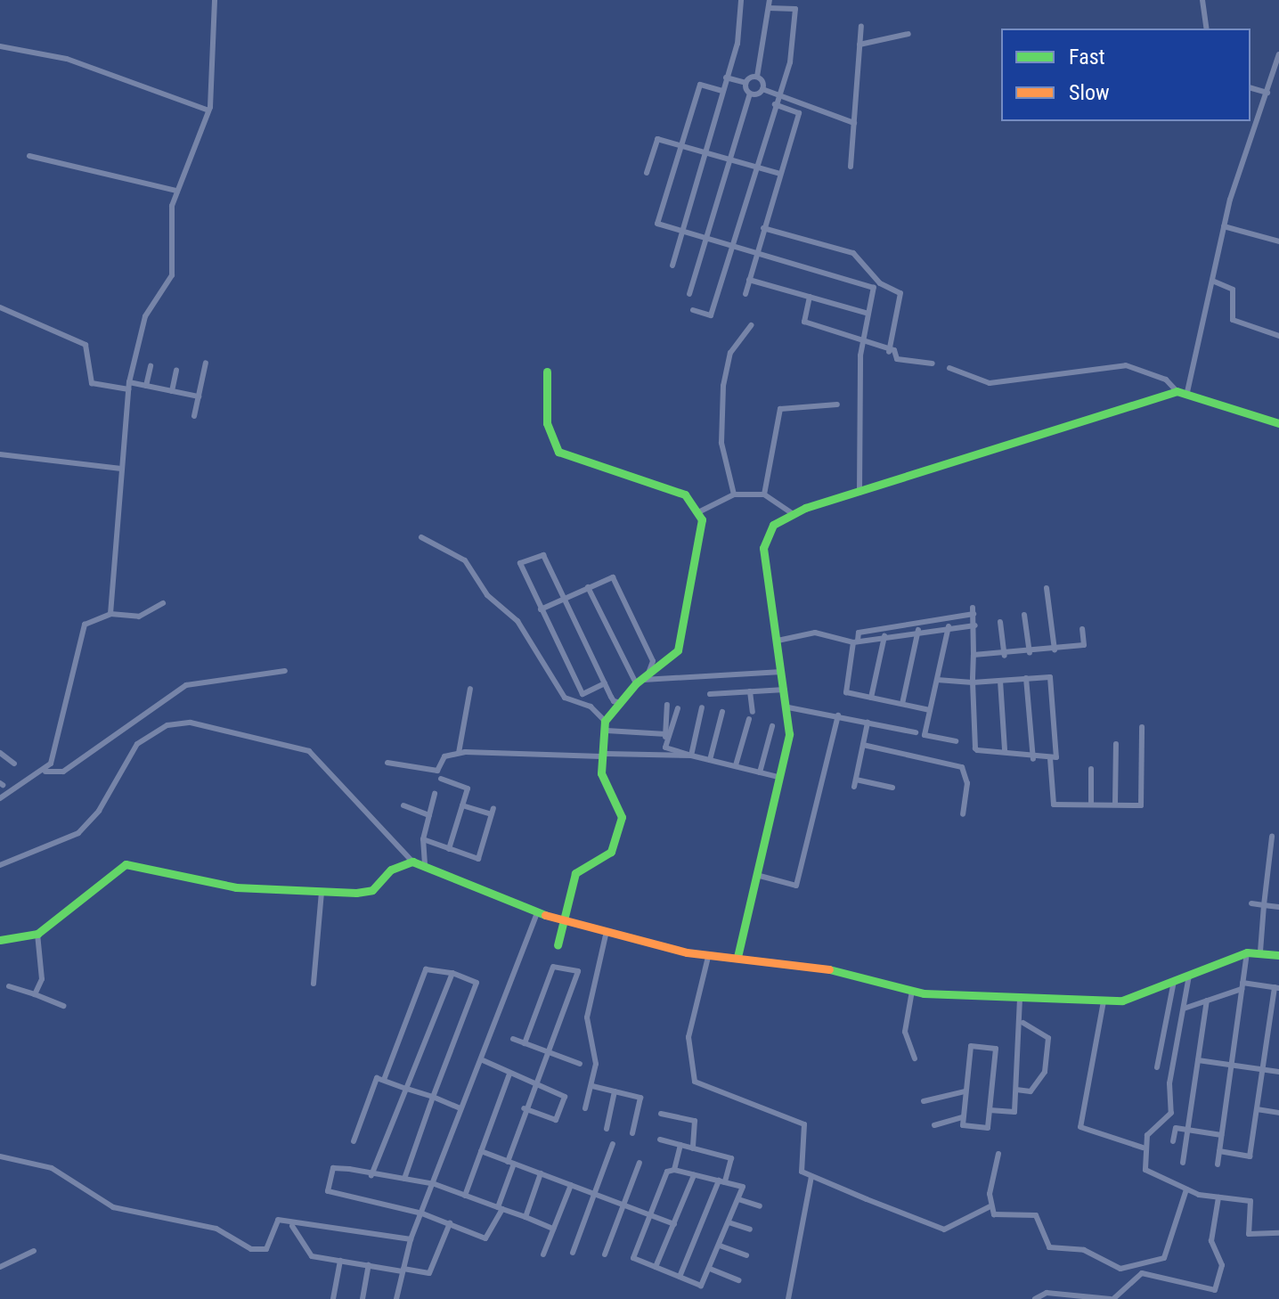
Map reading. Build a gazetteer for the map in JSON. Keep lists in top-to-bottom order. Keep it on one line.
{"legend":["Fast","Slow"]}
